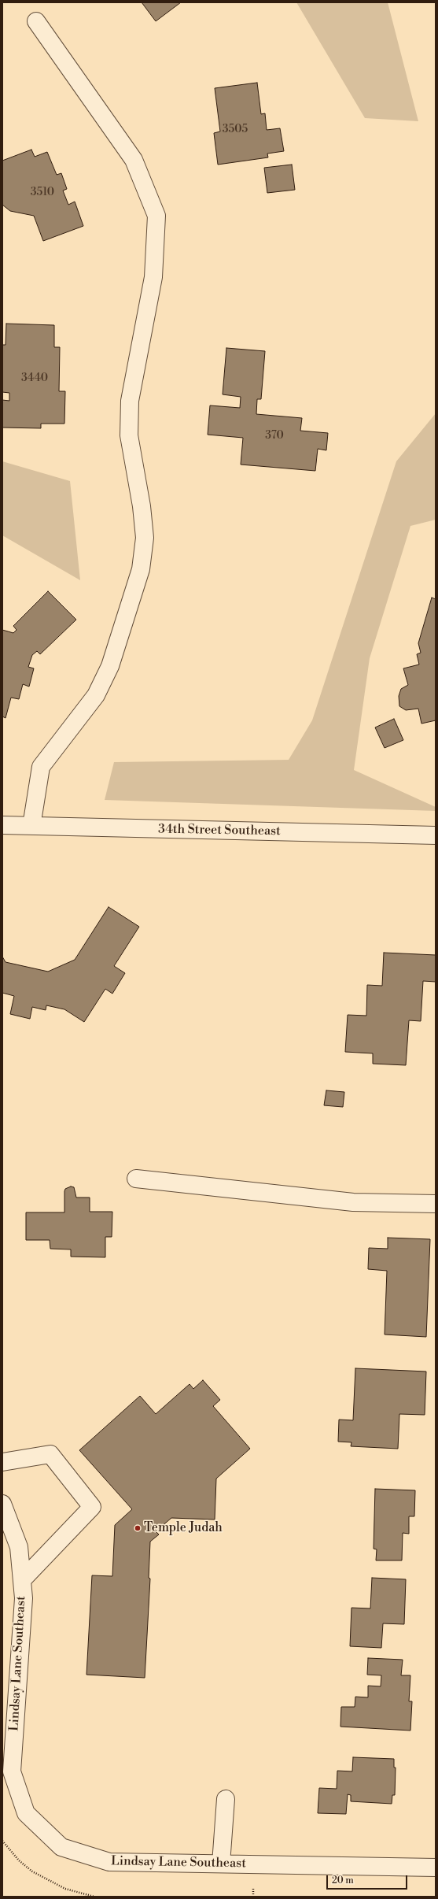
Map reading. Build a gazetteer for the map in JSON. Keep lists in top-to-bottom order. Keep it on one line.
{"streets":{"street":["34th Street Southeast","Lindsay Lane Southeast"]},"places":["Temple Judah"],"house_numbers":["3505","3510","3440","370"],"scale_bar":"20 m"}
